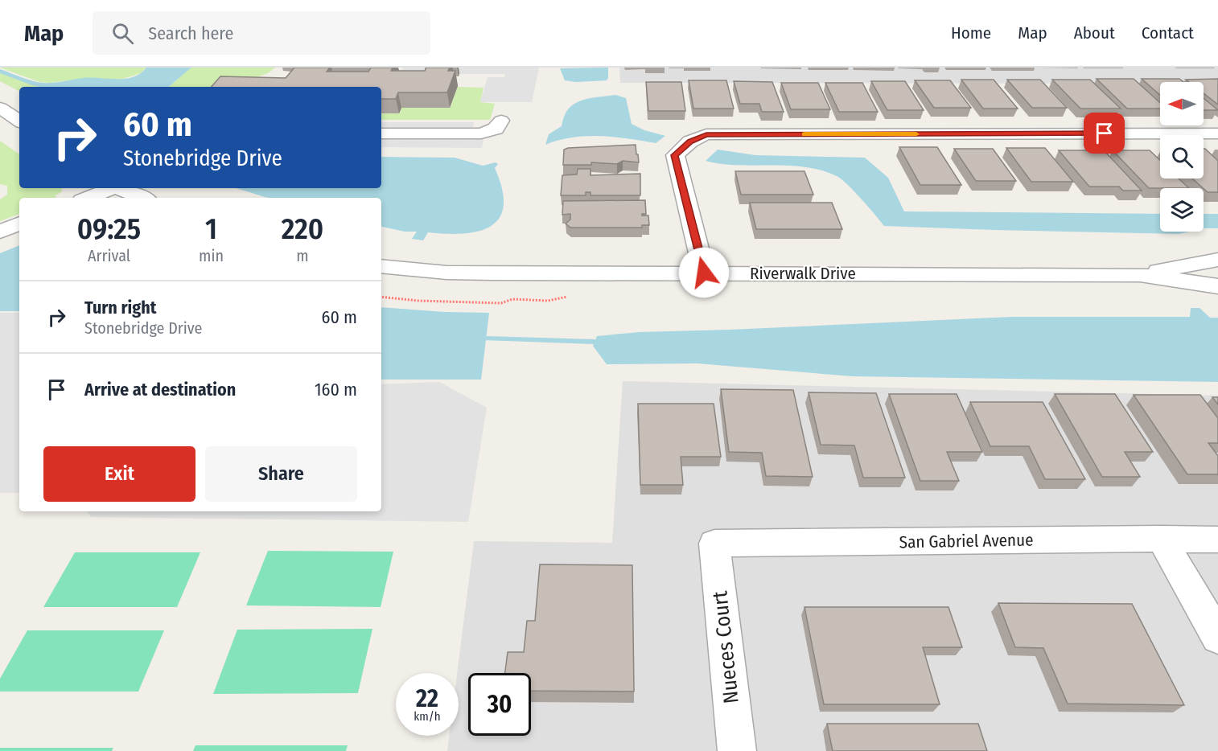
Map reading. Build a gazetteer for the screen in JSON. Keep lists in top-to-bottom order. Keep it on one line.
{"streets":{"street":["Riverwalk Drive","San Gabriel Avenue","Nueces Court"]},"crossings":[["San Gabriel Avenue","Nueces Court"]],"north":"left","page":{"header":"Map","search":"Search here","nav":["Home","Map","About","Contact"],"turn":["60 m","Stonebridge Drive"],"eta":["09:25","Arrival","1","min","220","m"],"list":[{"name":"Turn right","note":"Stonebridge Drive","value":"60 m"},{"name":"Arrive at destination","value":"160 m"}],"buttons":["Exit","Share"],"speed":"22 km/h","limit":"30"}}
